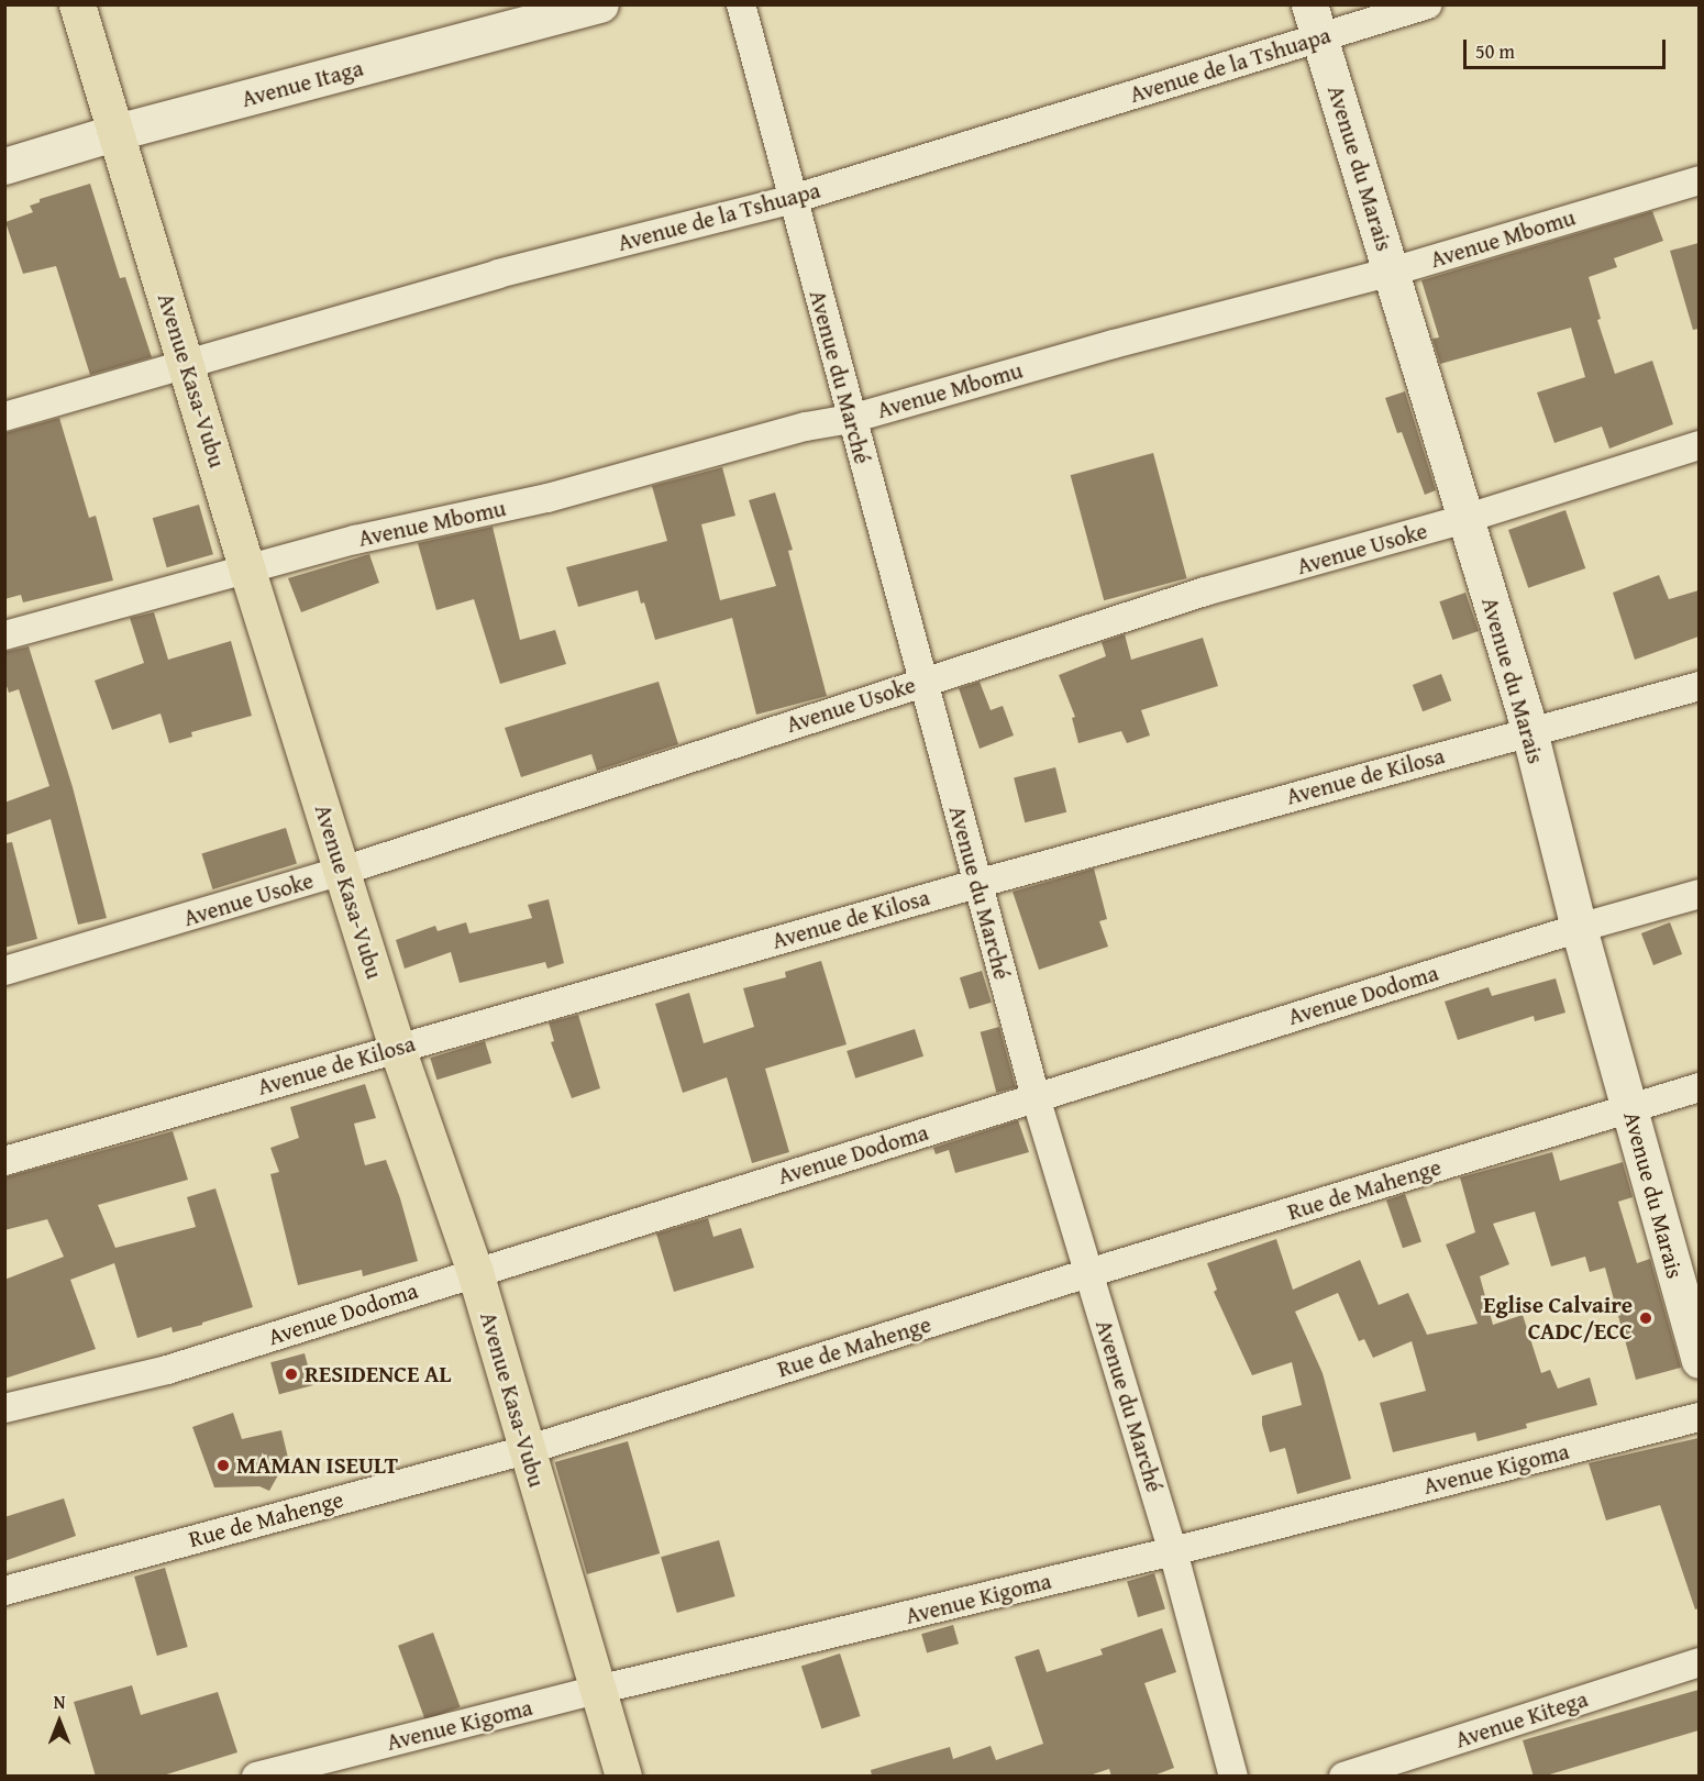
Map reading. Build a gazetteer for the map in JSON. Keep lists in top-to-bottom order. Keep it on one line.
{"streets":{"main road":["Avenue Kasa-Vubu"],"street":["Avenue de la Tshuapa","Avenue Itaga","Avenue du Marais","Avenue Mbomu","Avenue du Marché","Avenue Usoke","Avenue de Kilosa","Avenue Dodoma","Rue de Mahenge","Avenue Kigoma","Avenue Kitega"]},"crossings":[["Avenue de la Tshuapa","Avenue du Marais"],["Avenue de la Tshuapa","Avenue du Marché"],["Avenue de la Tshuapa","Avenue Kasa-Vubu"],["Avenue Itaga","Avenue Kasa-Vubu"],["Avenue du Marais","Avenue Mbomu"],["Avenue du Marais","Avenue Usoke"],["Avenue du Marais","Avenue de Kilosa"],["Avenue du Marais","Avenue Dodoma"],["Avenue du Marais","Rue de Mahenge"],["Avenue Mbomu","Avenue du Marché"],["Avenue Mbomu","Avenue Kasa-Vubu"],["Avenue du Marché","Avenue Usoke"],["Avenue du Marché","Avenue de Kilosa"],["Avenue du Marché","Avenue Dodoma"],["Avenue du Marché","Rue de Mahenge"],["Avenue du Marché","Avenue Kigoma"],["Avenue Kasa-Vubu","Avenue Usoke"],["Avenue Kasa-Vubu","Avenue de Kilosa"],["Avenue Kasa-Vubu","Avenue Dodoma"],["Avenue Kasa-Vubu","Rue de Mahenge"],["Avenue Kasa-Vubu","Avenue Kigoma"]],"places":["Eglise Calvaire CADC/ECC","RESIDENCE AL","MAMAN ISEULT"],"scale_bar":"50 m","north":"top"}
